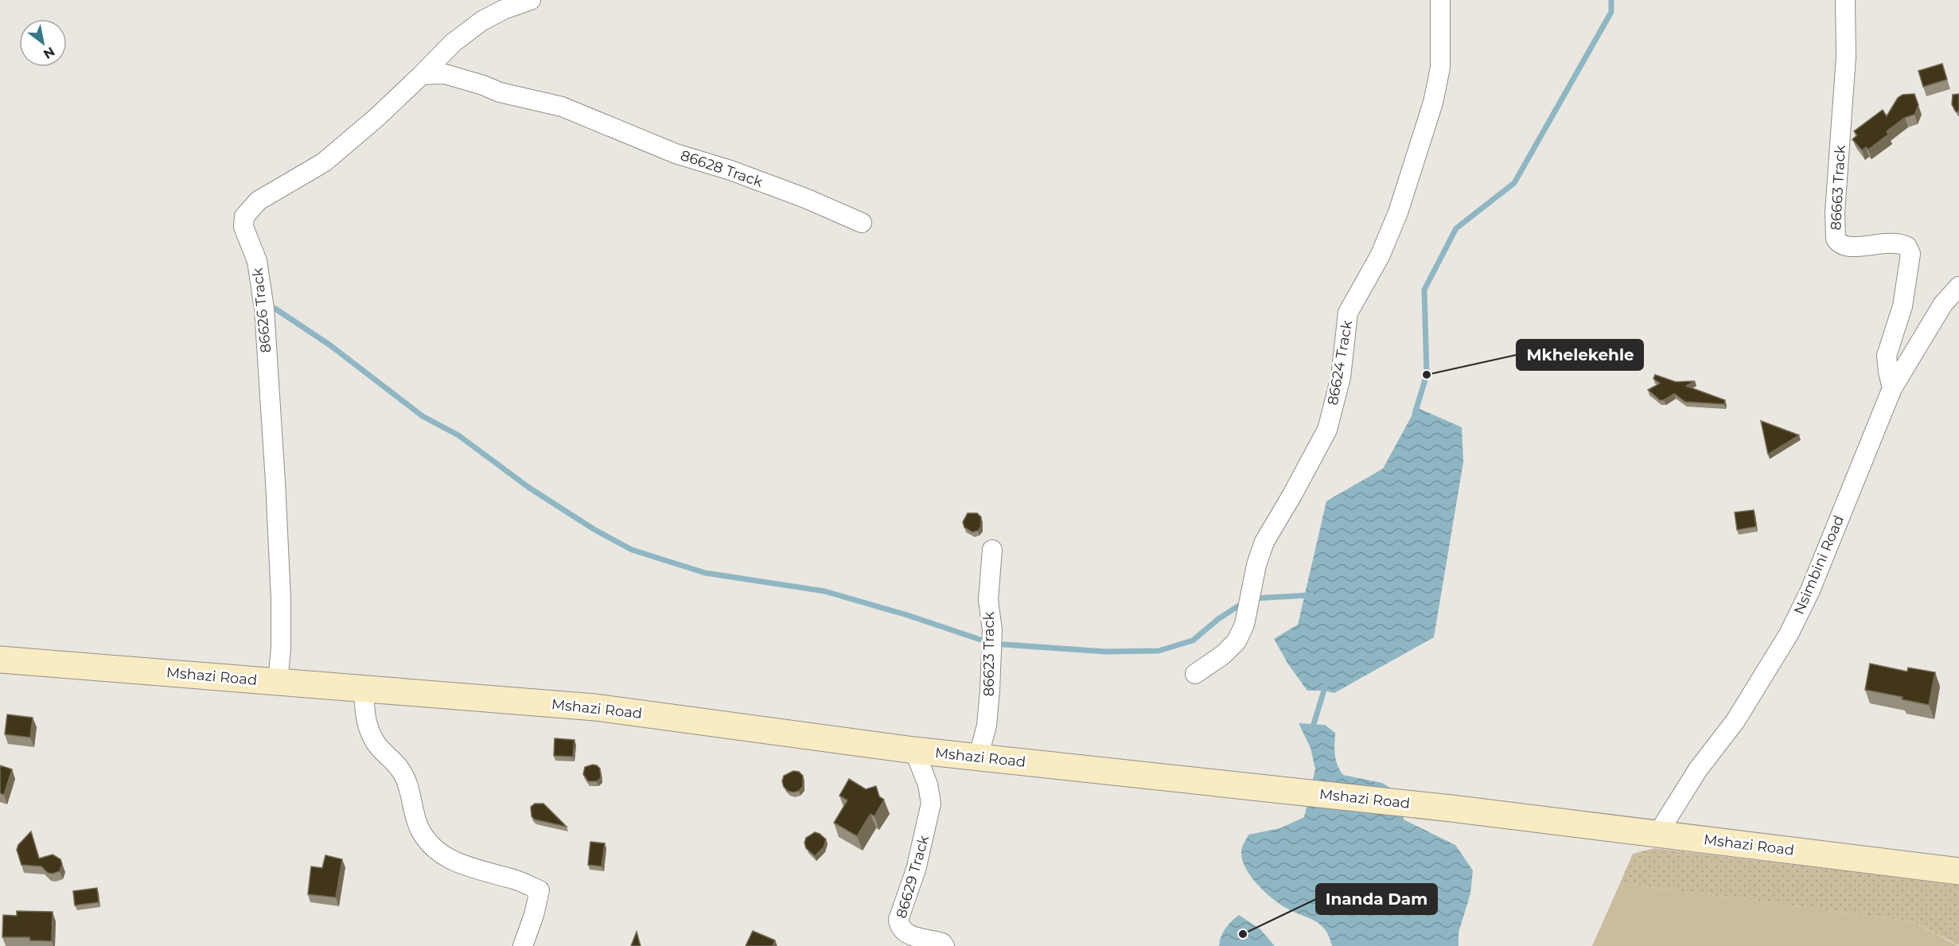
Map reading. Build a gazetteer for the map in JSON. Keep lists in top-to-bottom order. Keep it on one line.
{"streets":{"street":["86628 Track","86663 Track","86626 Track","86624 Track","Nsimbini Road","86623 Track","Mshazi Road","86629 Track"]},"crossings":[["86628 Track","86626 Track"],["86663 Track","Nsimbini Road"],["86626 Track","Mshazi Road"],["Nsimbini Road","Mshazi Road"],["86623 Track","Mshazi Road"],["Mshazi Road","86629 Track"]],"places":["Mkhelekehle","Inanda Dam"],"north":"bottom right"}
